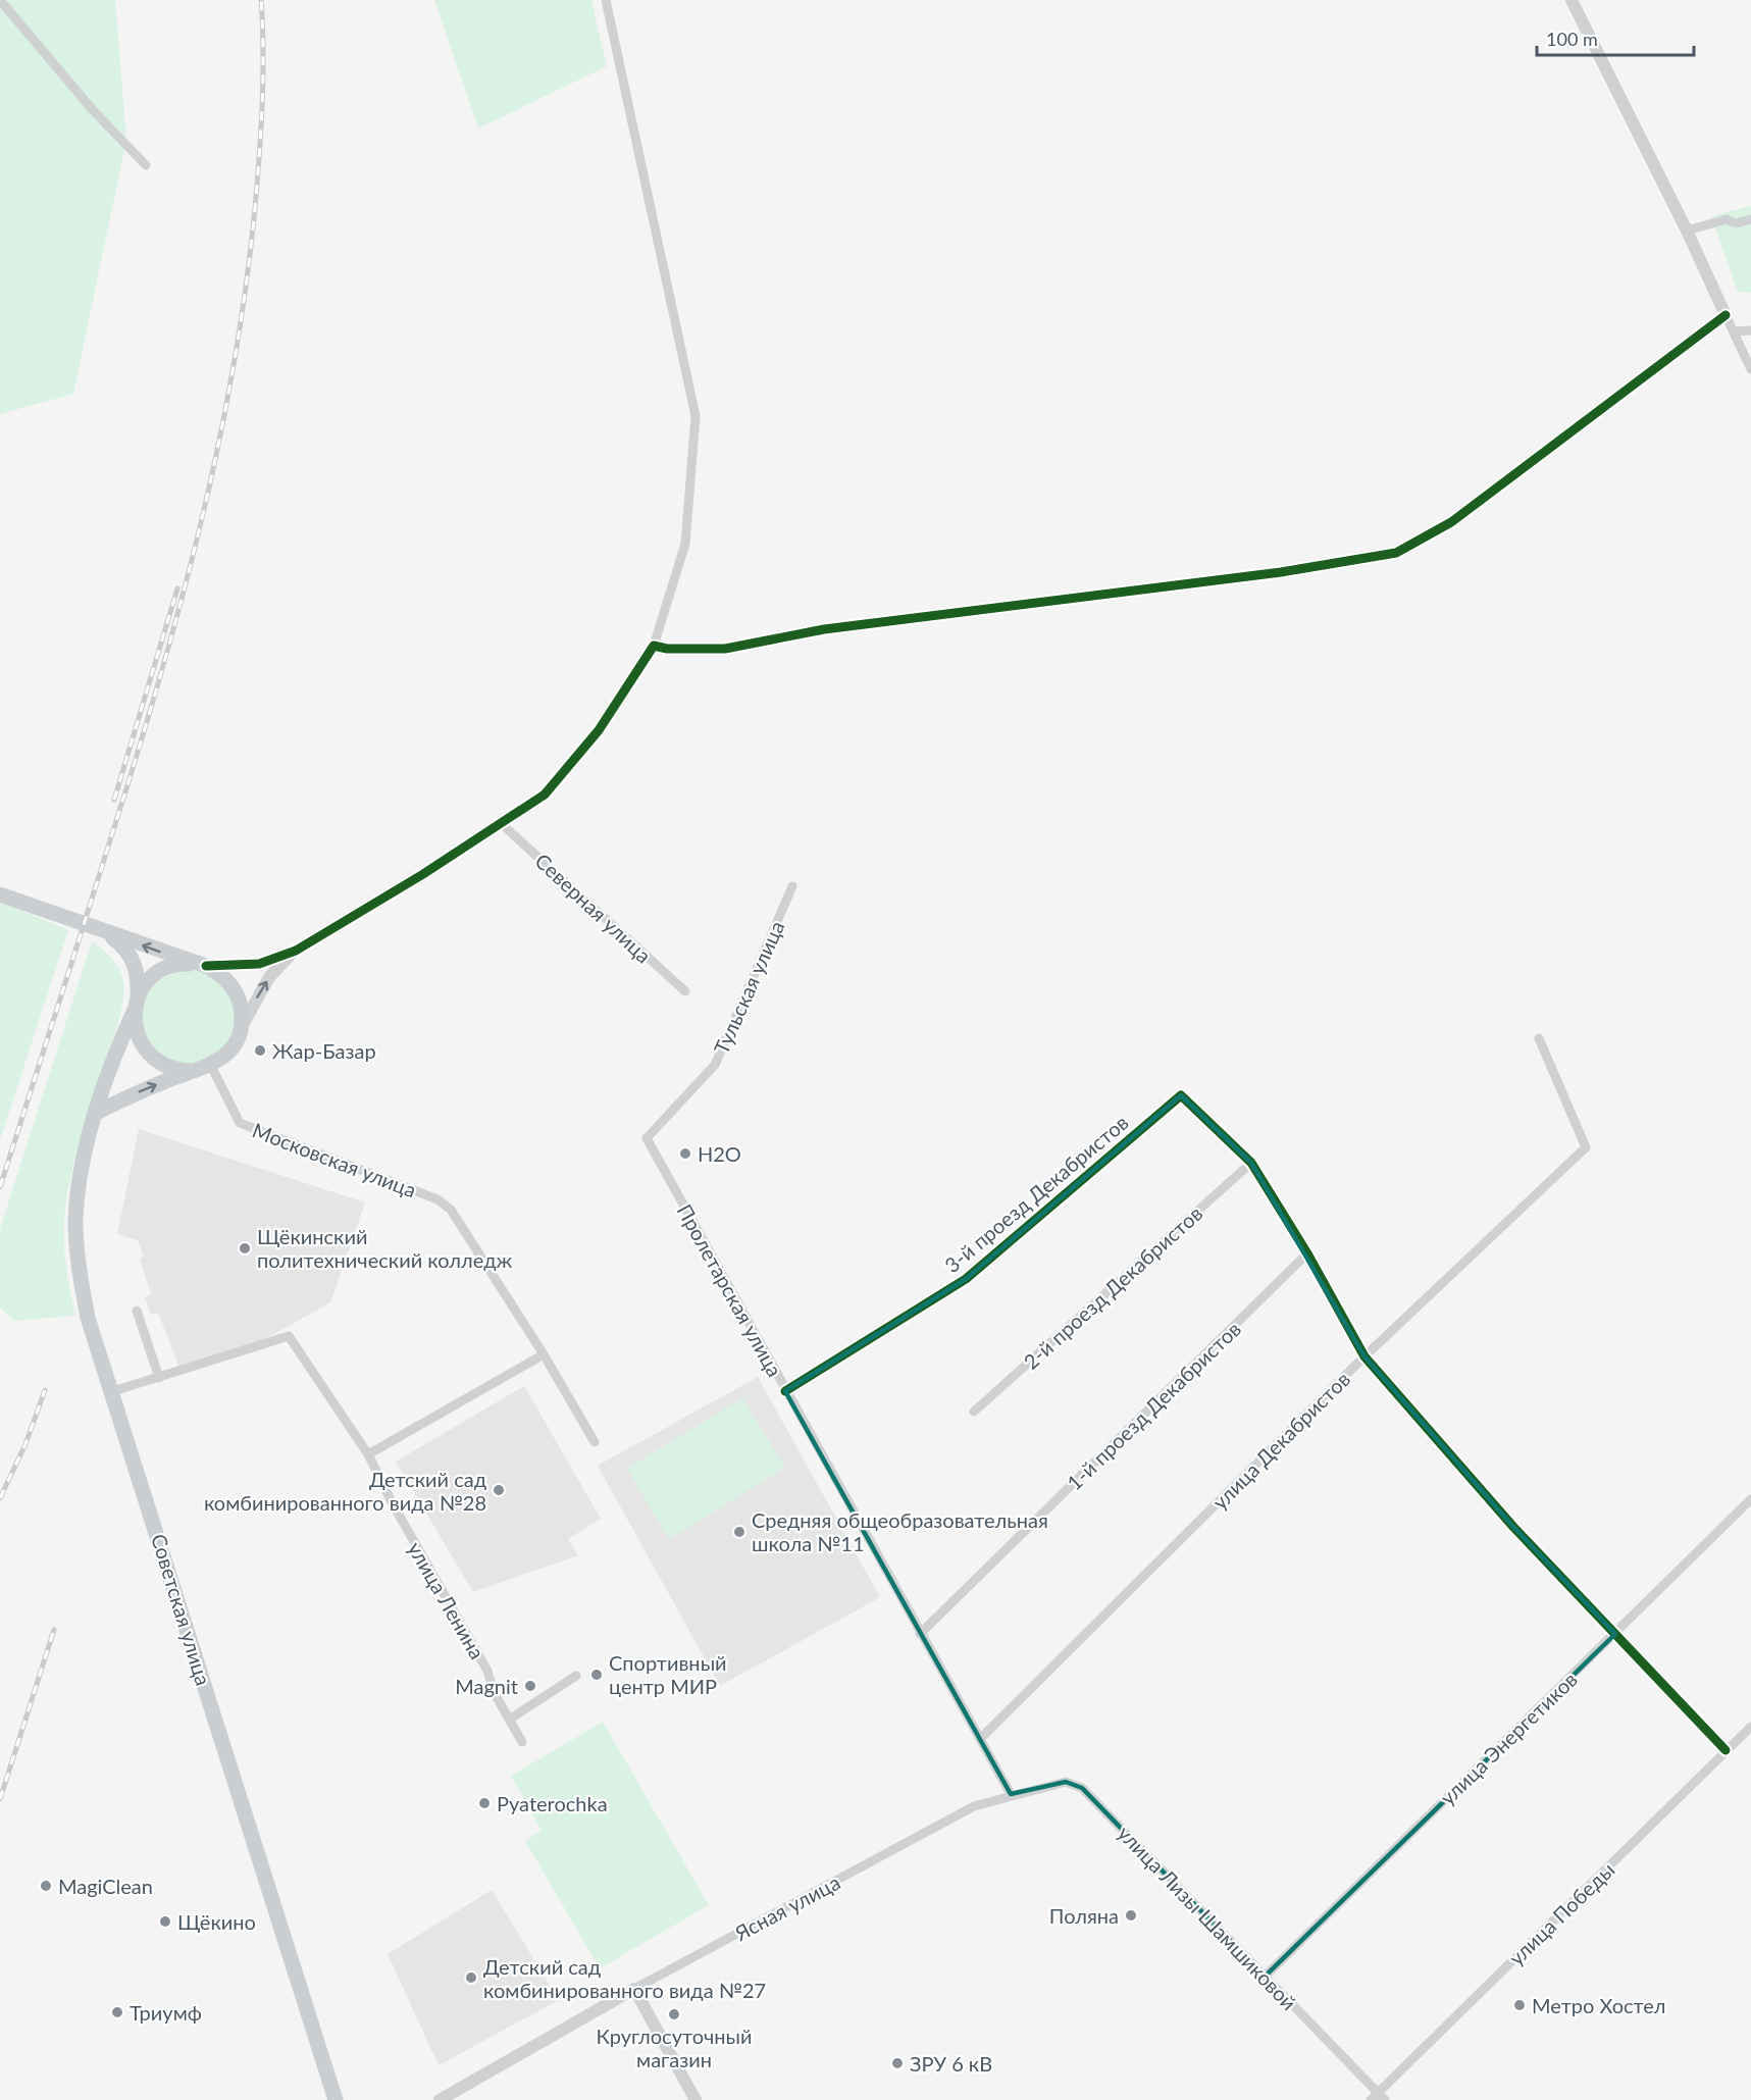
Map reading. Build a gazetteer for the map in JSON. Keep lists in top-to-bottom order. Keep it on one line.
{"streets":{"main road":["Советская улица"],"street":["Северная улица","Тульская улица","Московская улица","3-й проезд Декабристов","2-й проезд Декабристов","Пролетарская улица","1-й проезд Декабристов","улица Декабристов","улица Ленина","улица Энергетиков","Ясная улица","улица Победы","улица Лизы Шамшиковой"]},"crossings":[["Тульская улица","Пролетарская улица"],["Московская улица","Советская улица"],["3-й проезд Декабристов","2-й проезд Декабристов"],["3-й проезд Декабристов","Пролетарская улица"],["Пролетарская улица","1-й проезд Декабристов"],["Пролетарская улица","улица Декабристов"],["Пролетарская улица","Ясная улица"],["Пролетарская улица","улица Лизы Шамшиковой"],["улица Ленина","Советская улица"],["улица Энергетиков","улица Лизы Шамшиковой"],["Ясная улица","улица Лизы Шамшиковой"],["улица Победы","улица Лизы Шамшиковой"]],"places":["Жар-Базар","Н2О","Щёкинский политехнический колледж","Детский сад комбинированного вида №28","Средняя общеобразовательная школа №11","Спортивный центр МИР","Magnit","Pyaterochka","MagiClean","Поляна","Щёкино","Детский сад комбинированного вида №27","Метро Хостел","Триумф","Круглосуточный магазин","ЗРУ 6 кВ"],"scale_bar":"100 m"}
